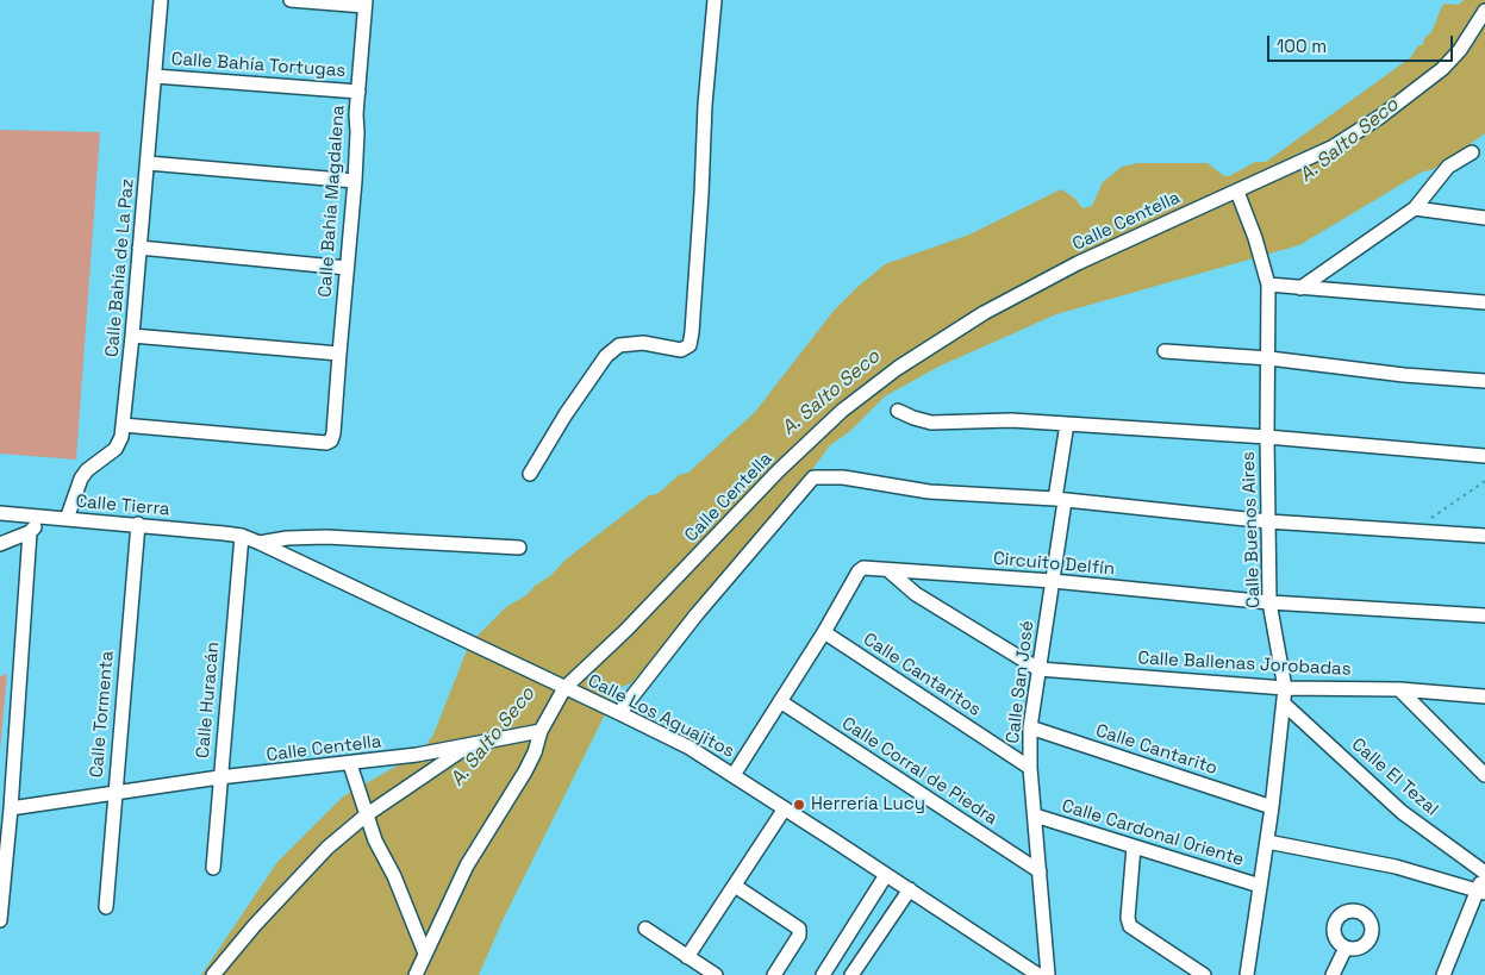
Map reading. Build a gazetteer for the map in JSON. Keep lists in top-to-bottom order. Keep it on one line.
{"streets":{"street":["Calle Bahía Tortugas","Calle Bahía Magdalena","Calle Centella","Calle Bahía de La Paz","Calle Tierra","Calle Buenos Aires","Circuito Delfín","Calle Ballenas Jorobadas","Calle Cantaritos","Calle San José","Calle Huracán","Calle Tormenta","Calle Los Aguajitos","Calle Cantarito","Calle Corral de Piedra","Calle El Tezal","Calle Cardonal Oriente"]},"crossings":[["Calle Bahía Tortugas","Calle Bahía Magdalena"],["Calle Bahía Tortugas","Calle Bahía de La Paz"],["Calle Bahía Magdalena","Calle Bahía de La Paz"],["Calle Centella","Calle Buenos Aires"],["Calle Centella","Calle Huracán"],["Calle Centella","Calle Tormenta"],["Calle Centella","Calle Los Aguajitos"],["Calle Bahía de La Paz","Calle Tierra"],["Calle Tierra","Calle Huracán"],["Calle Tierra","Calle Tormenta"],["Calle Tierra","Calle Los Aguajitos"],["Calle Buenos Aires","Circuito Delfín"],["Calle Buenos Aires","Calle Ballenas Jorobadas"],["Calle Buenos Aires","Calle Cantarito"],["Calle Buenos Aires","Calle El Tezal"],["Calle Buenos Aires","Calle Cardonal Oriente"],["Circuito Delfín","Calle Cantaritos"],["Circuito Delfín","Calle San José"],["Circuito Delfín","Calle Los Aguajitos"],["Circuito Delfín","Calle Corral de Piedra"],["Calle Ballenas Jorobadas","Calle San José"],["Calle Cantaritos","Calle San José"],["Calle San José","Calle Cantarito"],["Calle San José","Calle Corral de Piedra"],["Calle San José","Calle Cardonal Oriente"],["Calle Huracán","Calle Los Aguajitos"]],"water":["A. Salto Seco"],"places":["Herrería Lucy"],"scale_bar":"100 m"}
